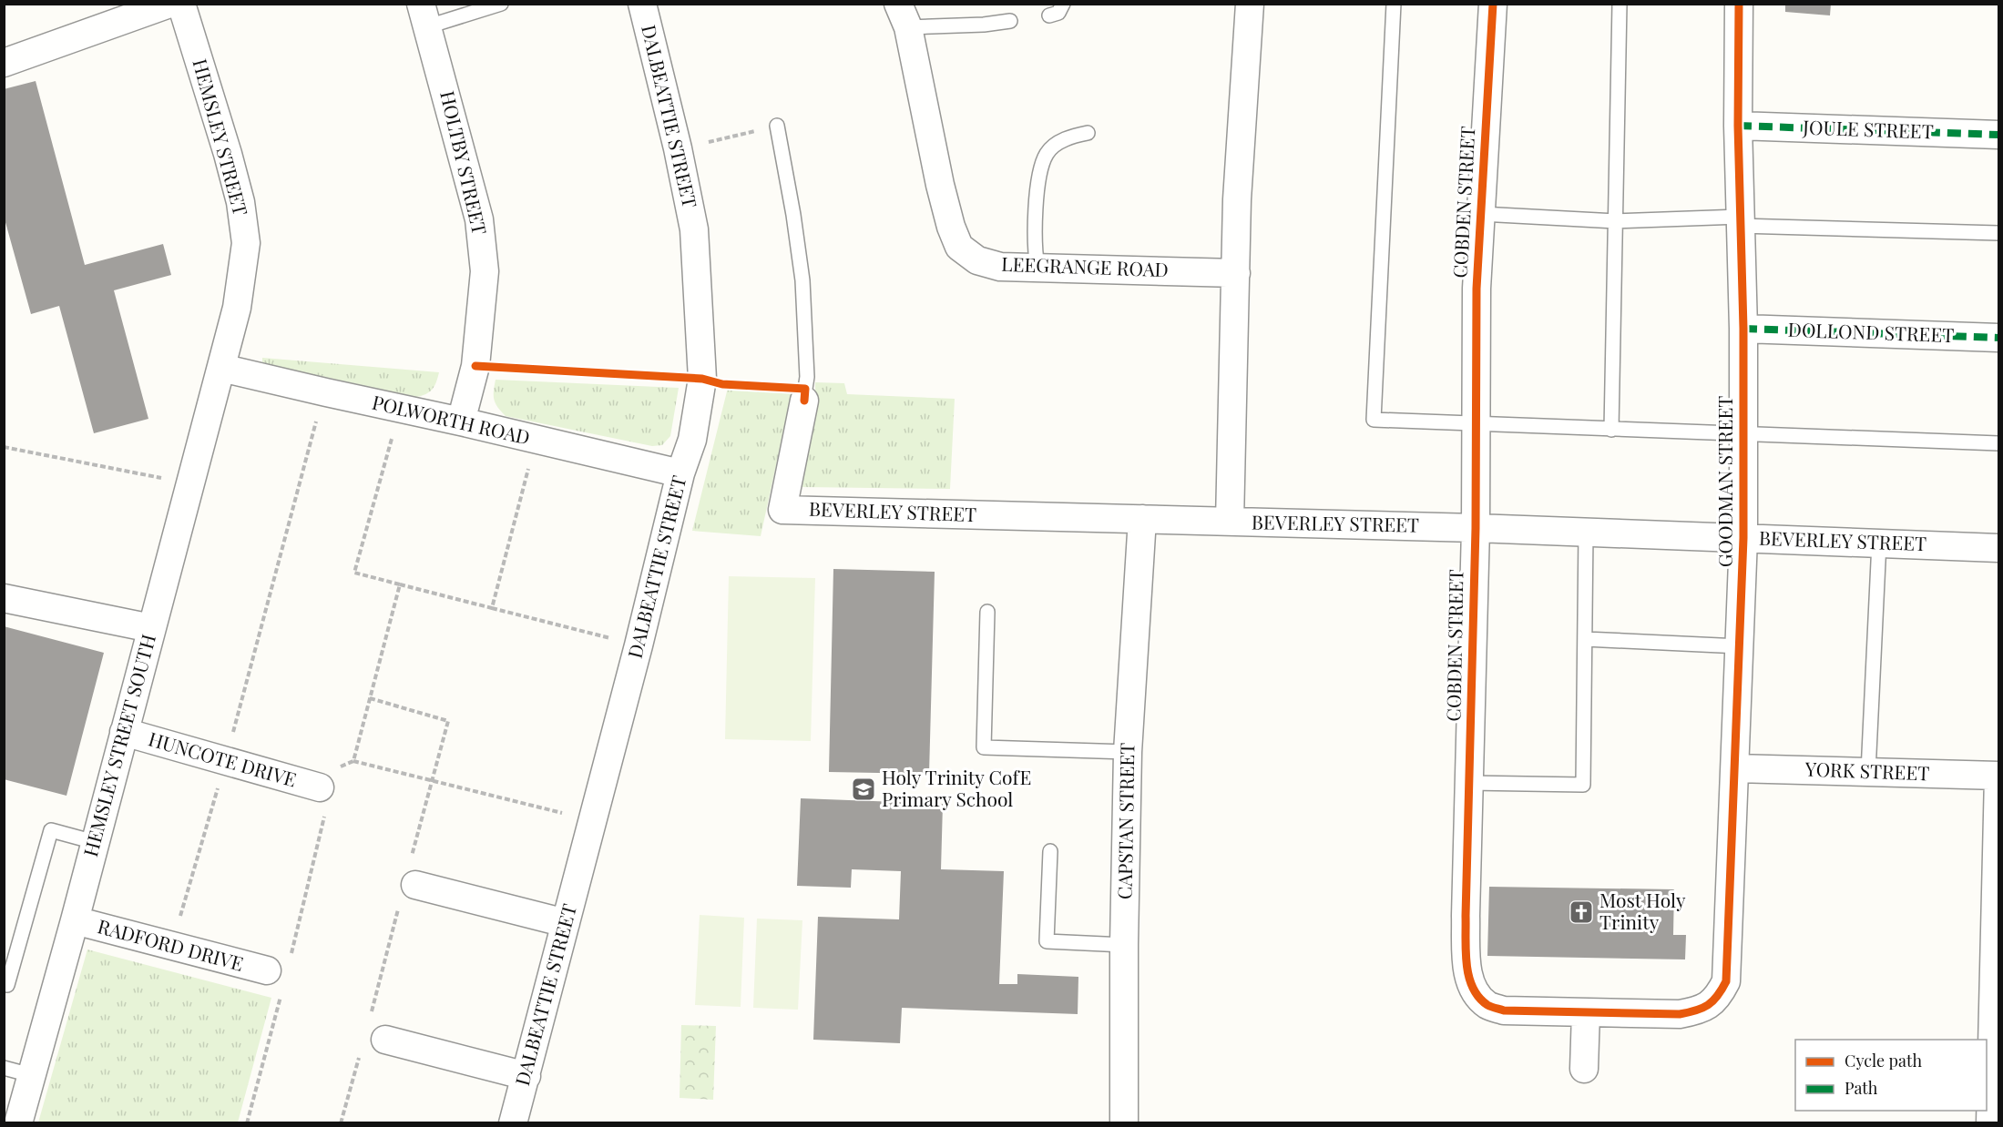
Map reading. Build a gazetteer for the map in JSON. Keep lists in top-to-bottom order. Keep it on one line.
{"streets":{"street":["DALBEATTIE STREET","JOULE STREET","HEMSLEY STREET","HOLTBY STREET","COBDEN STREET","LEEGRANGE ROAD","DOLLOND STREET","POLWORTH ROAD","GOODMAN STREET","BEVERLEY STREET","HEMSLEY STREET SOUTH","HUNCOTE DRIVE","YORK STREET","CAPSTAN STREET","RADFORD DRIVE"]},"crossings":[["DALBEATTIE STREET","POLWORTH ROAD"],["JOULE STREET","GOODMAN STREET"],["HEMSLEY STREET","POLWORTH ROAD"],["HEMSLEY STREET","HEMSLEY STREET SOUTH"],["HOLTBY STREET","POLWORTH ROAD"],["COBDEN STREET","GOODMAN STREET"],["COBDEN STREET","BEVERLEY STREET"],["DOLLOND STREET","GOODMAN STREET"],["POLWORTH ROAD","HEMSLEY STREET SOUTH"],["GOODMAN STREET","BEVERLEY STREET"],["GOODMAN STREET","YORK STREET"],["BEVERLEY STREET","CAPSTAN STREET"],["HEMSLEY STREET SOUTH","HUNCOTE DRIVE"],["HEMSLEY STREET SOUTH","RADFORD DRIVE"]],"places":{"school or university":["Holy Trinity CofE Primary School"],"church":["Most Holy Trinity"]},"legend":["Cycle path","Path"]}
